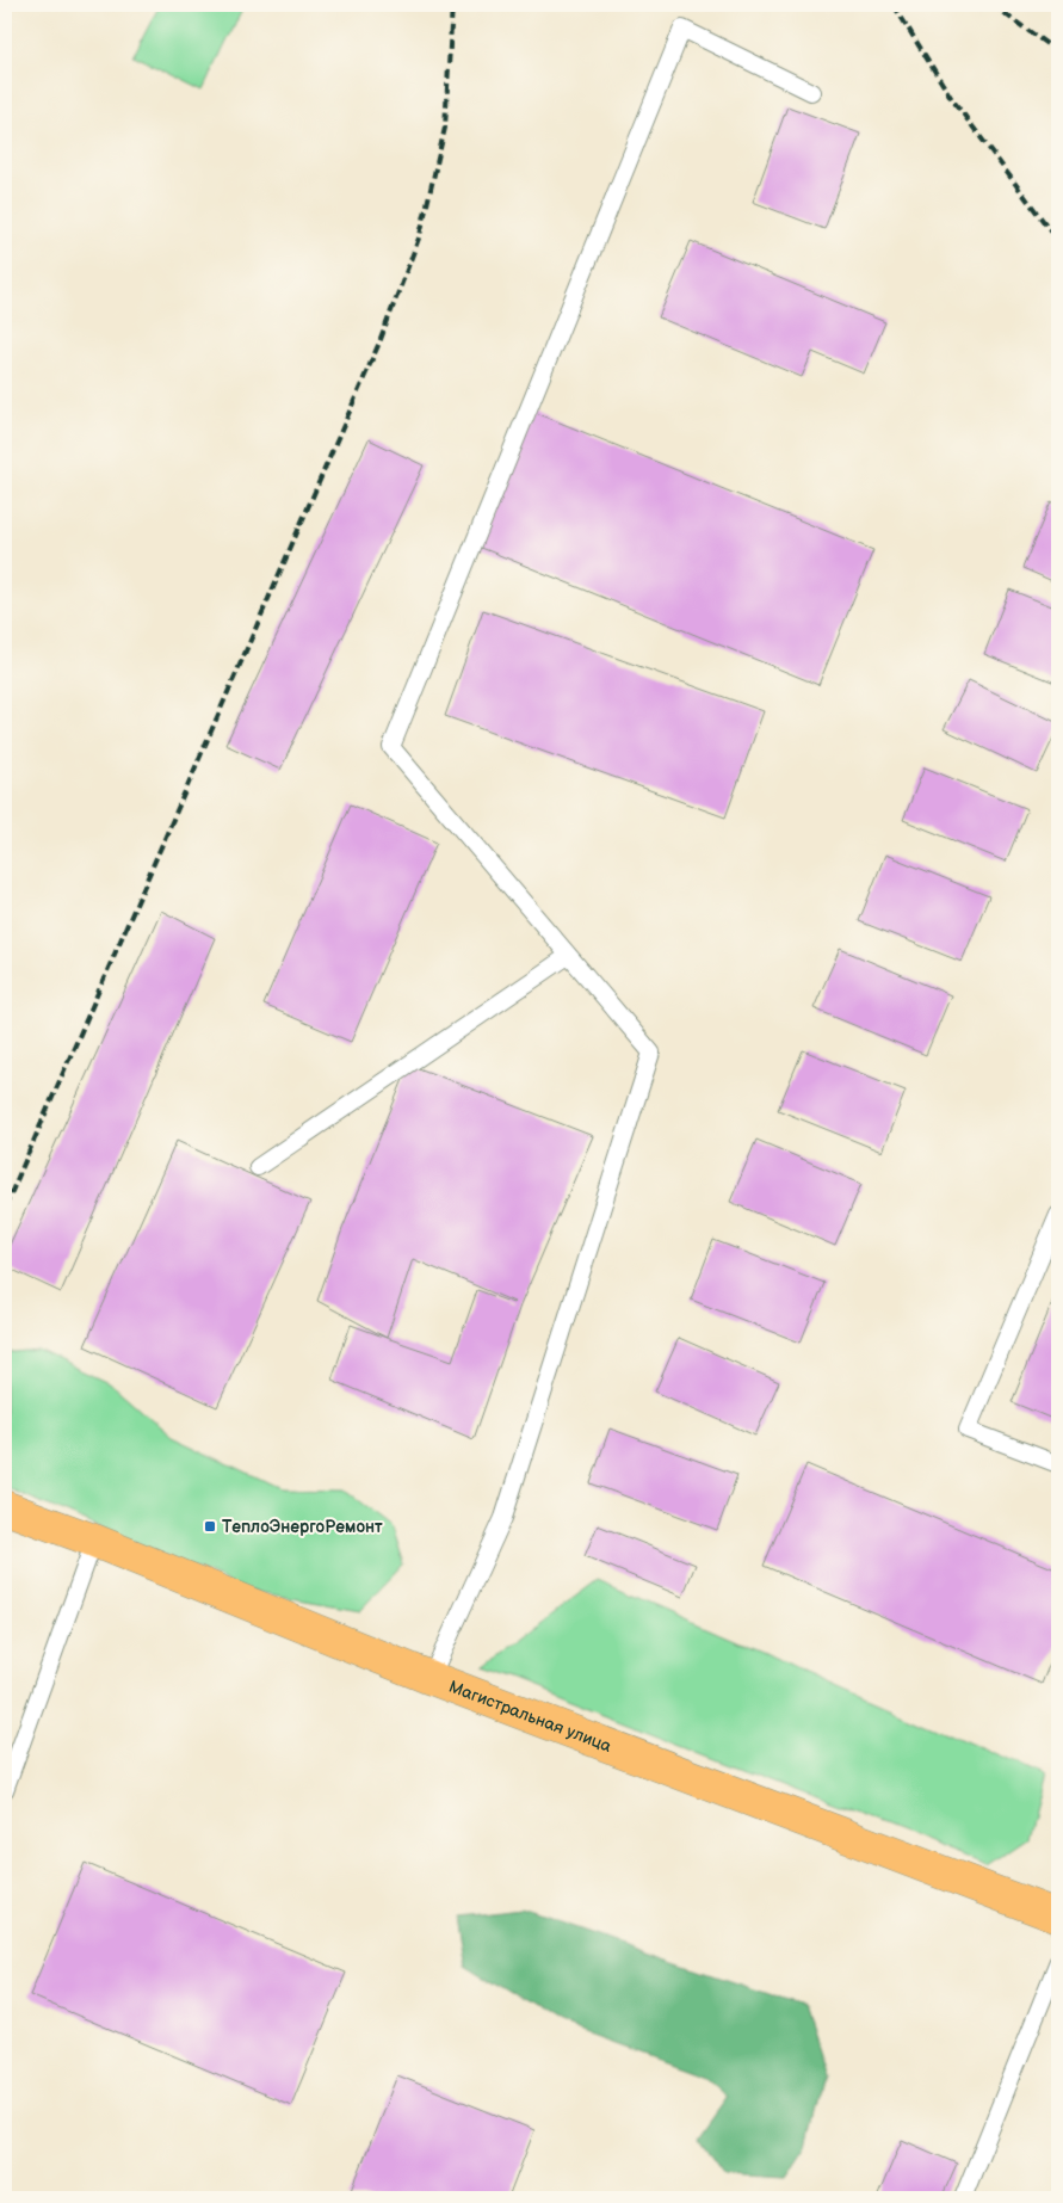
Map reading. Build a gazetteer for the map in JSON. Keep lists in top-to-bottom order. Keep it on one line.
{"streets":{"main road":["Магистральная улица"]},"places":{"transit":["ТеплоЭнергоРемонт"]}}
